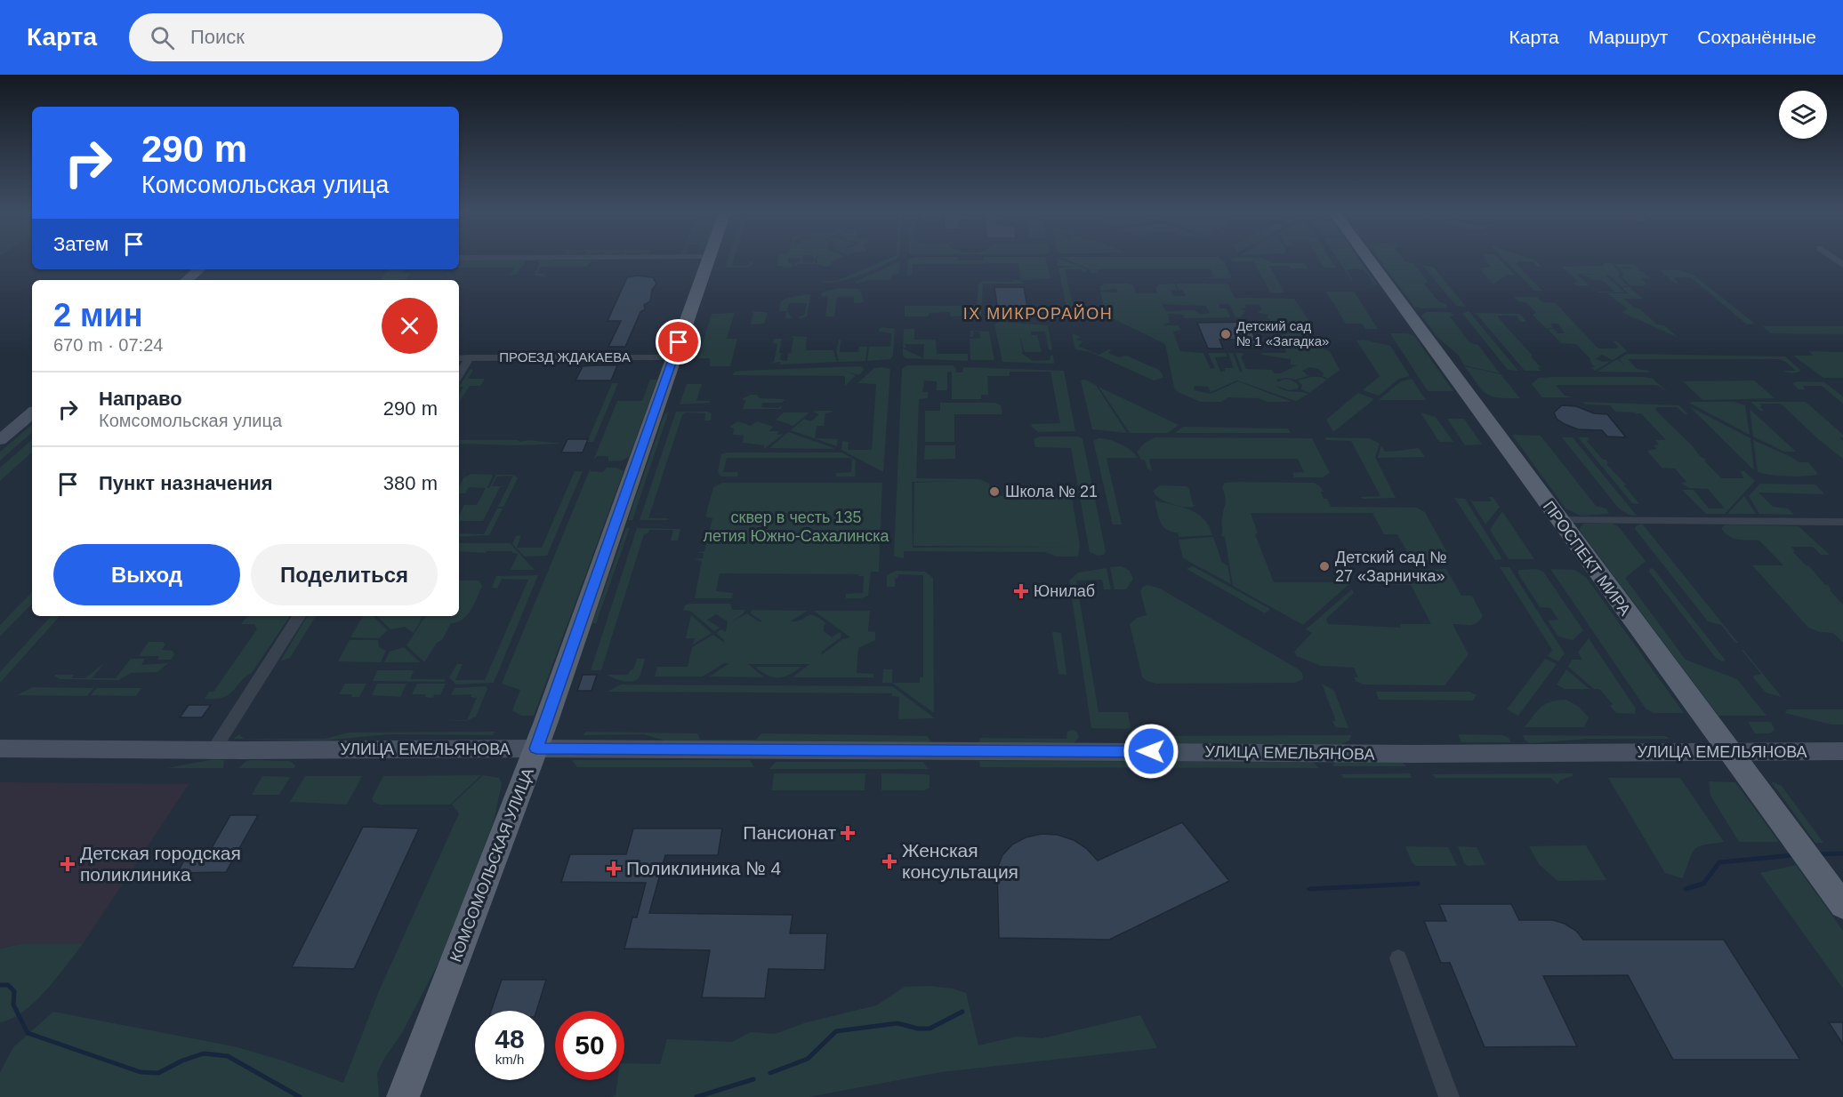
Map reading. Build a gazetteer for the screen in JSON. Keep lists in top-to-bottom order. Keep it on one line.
{"streets":{"main road":["ПРОСПЕКТ МИРА","УЛИЦА ЕМЕЛЬЯНОВА","КОМСОМОЛЬСКАЯ УЛИЦА"],"street":["ПРОЕЗД ЖДАКАЕВА"]},"crossings":[["ПРОЕЗД ЖДАКАЕВА","КОМСОМОЛЬСКАЯ УЛИЦА"],["ПРОСПЕКТ МИРА","УЛИЦА ЕМЕЛЬЯНОВА"],["УЛИЦА ЕМЕЛЬЯНОВА","КОМСОМОЛЬСКАЯ УЛИЦА"]],"districts":["IX МИКРОРАЙОН"],"parks":["сквер в честь 135 летия Южно-Сахалинска"],"places":{"other":["Детский сад № 1 «Загадка»","Школа № 21","Детский сад № 27 «Зарничка»"],"health":["Юнилаб","Пансионат","Женская консультация","Детская городская поликлиника","Поликлиника № 4"]},"page":{"header":"Карта","search":"Поиск","nav":["Карта","Маршрут","Сохранённые"],"turn":["290 m","Комсомольская улица"],"then":"Затем","heading":["2 мин","670 m · 07:24"],"list":[{"name":"Направо","note":"Комсомольская улица","value":"290 m"},{"name":"Пункт назначения","value":"380 m"}],"buttons":["Выход","Поделиться"],"speed":"48 km/h","limit":"50"}}
